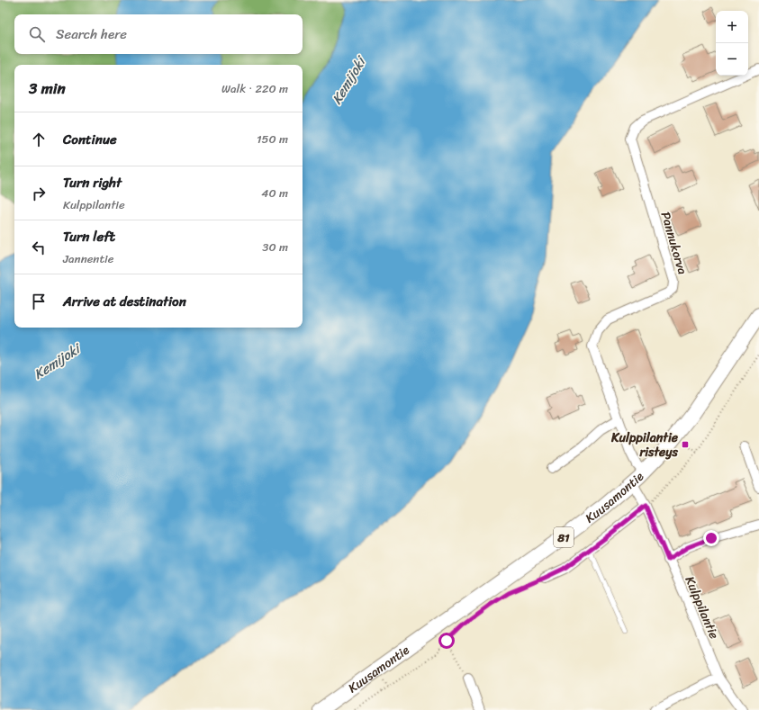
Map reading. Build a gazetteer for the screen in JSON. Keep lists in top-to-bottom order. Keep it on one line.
{"streets":{"main road":["Kuusamontie","81"],"street":["Pannukorva","Kulppilantie"]},"crossings":[["Pannukorva","Kuusamontie"],["Kuusamontie","Kulppilantie"]],"water":["Kemijoki"],"places":{"transit":["Kulppilantie risteys"]},"page":{"map_buttons":["+","−"],"search":"Search here","heading":["3 min","Walk · 220 m"],"list":[["Continue","150 m"],["Turn right","Kulppilantie","40 m"],["Turn left","Jannentie","30 m"],"Arrive at destination"]}}
